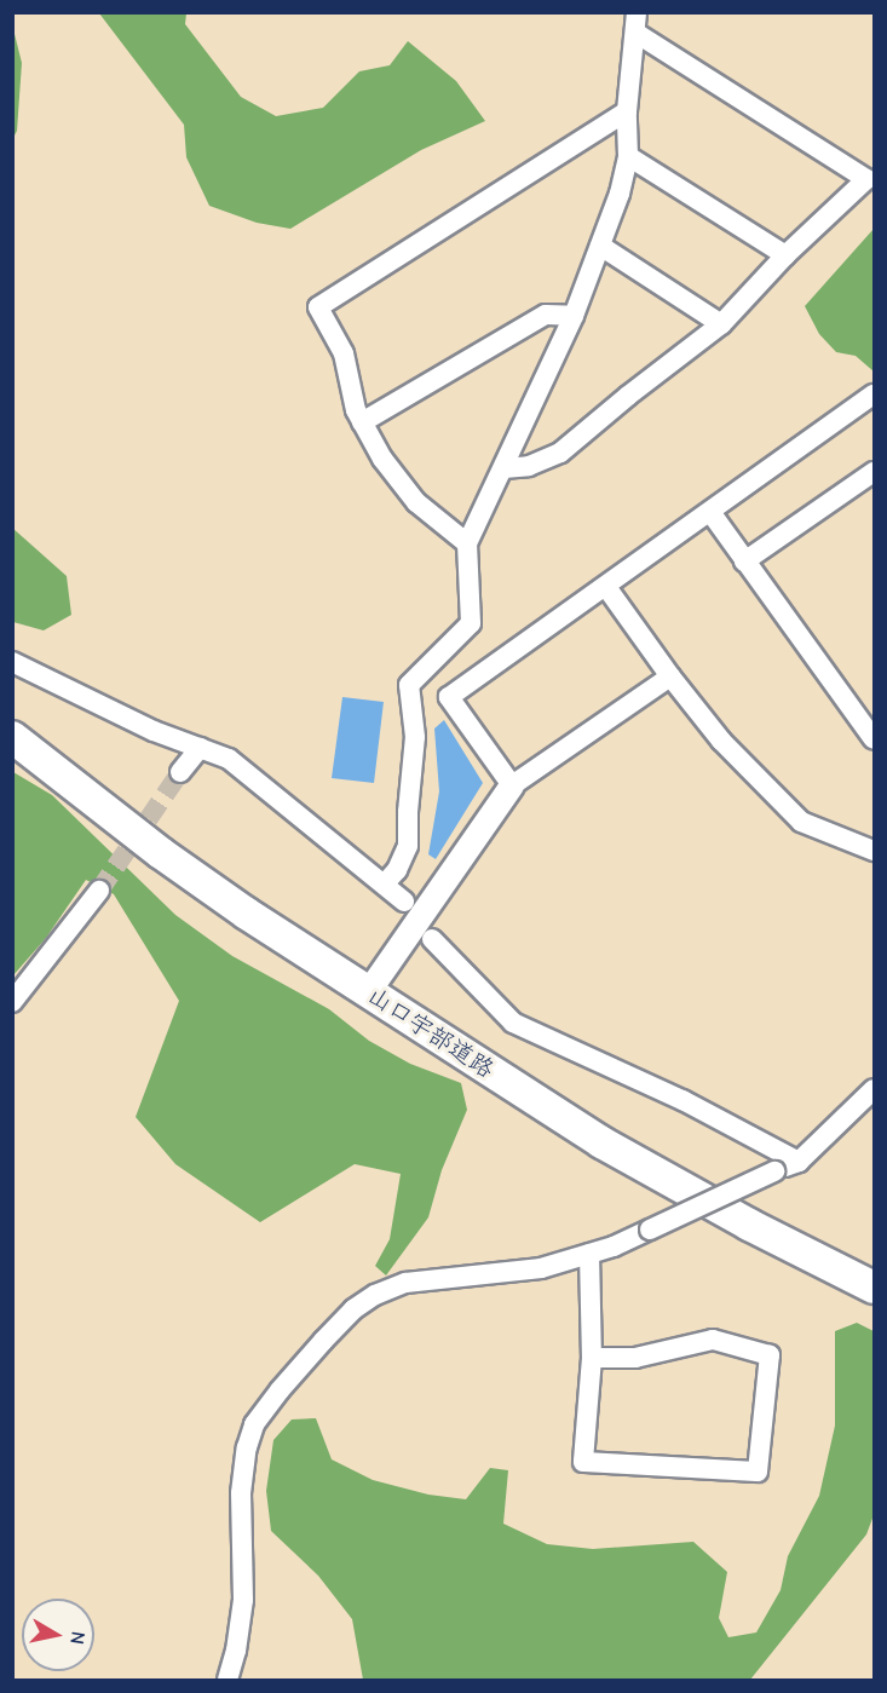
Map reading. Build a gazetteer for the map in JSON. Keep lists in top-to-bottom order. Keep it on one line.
{"streets":{"main road":["山口宇部道路"]},"north":"right"}
